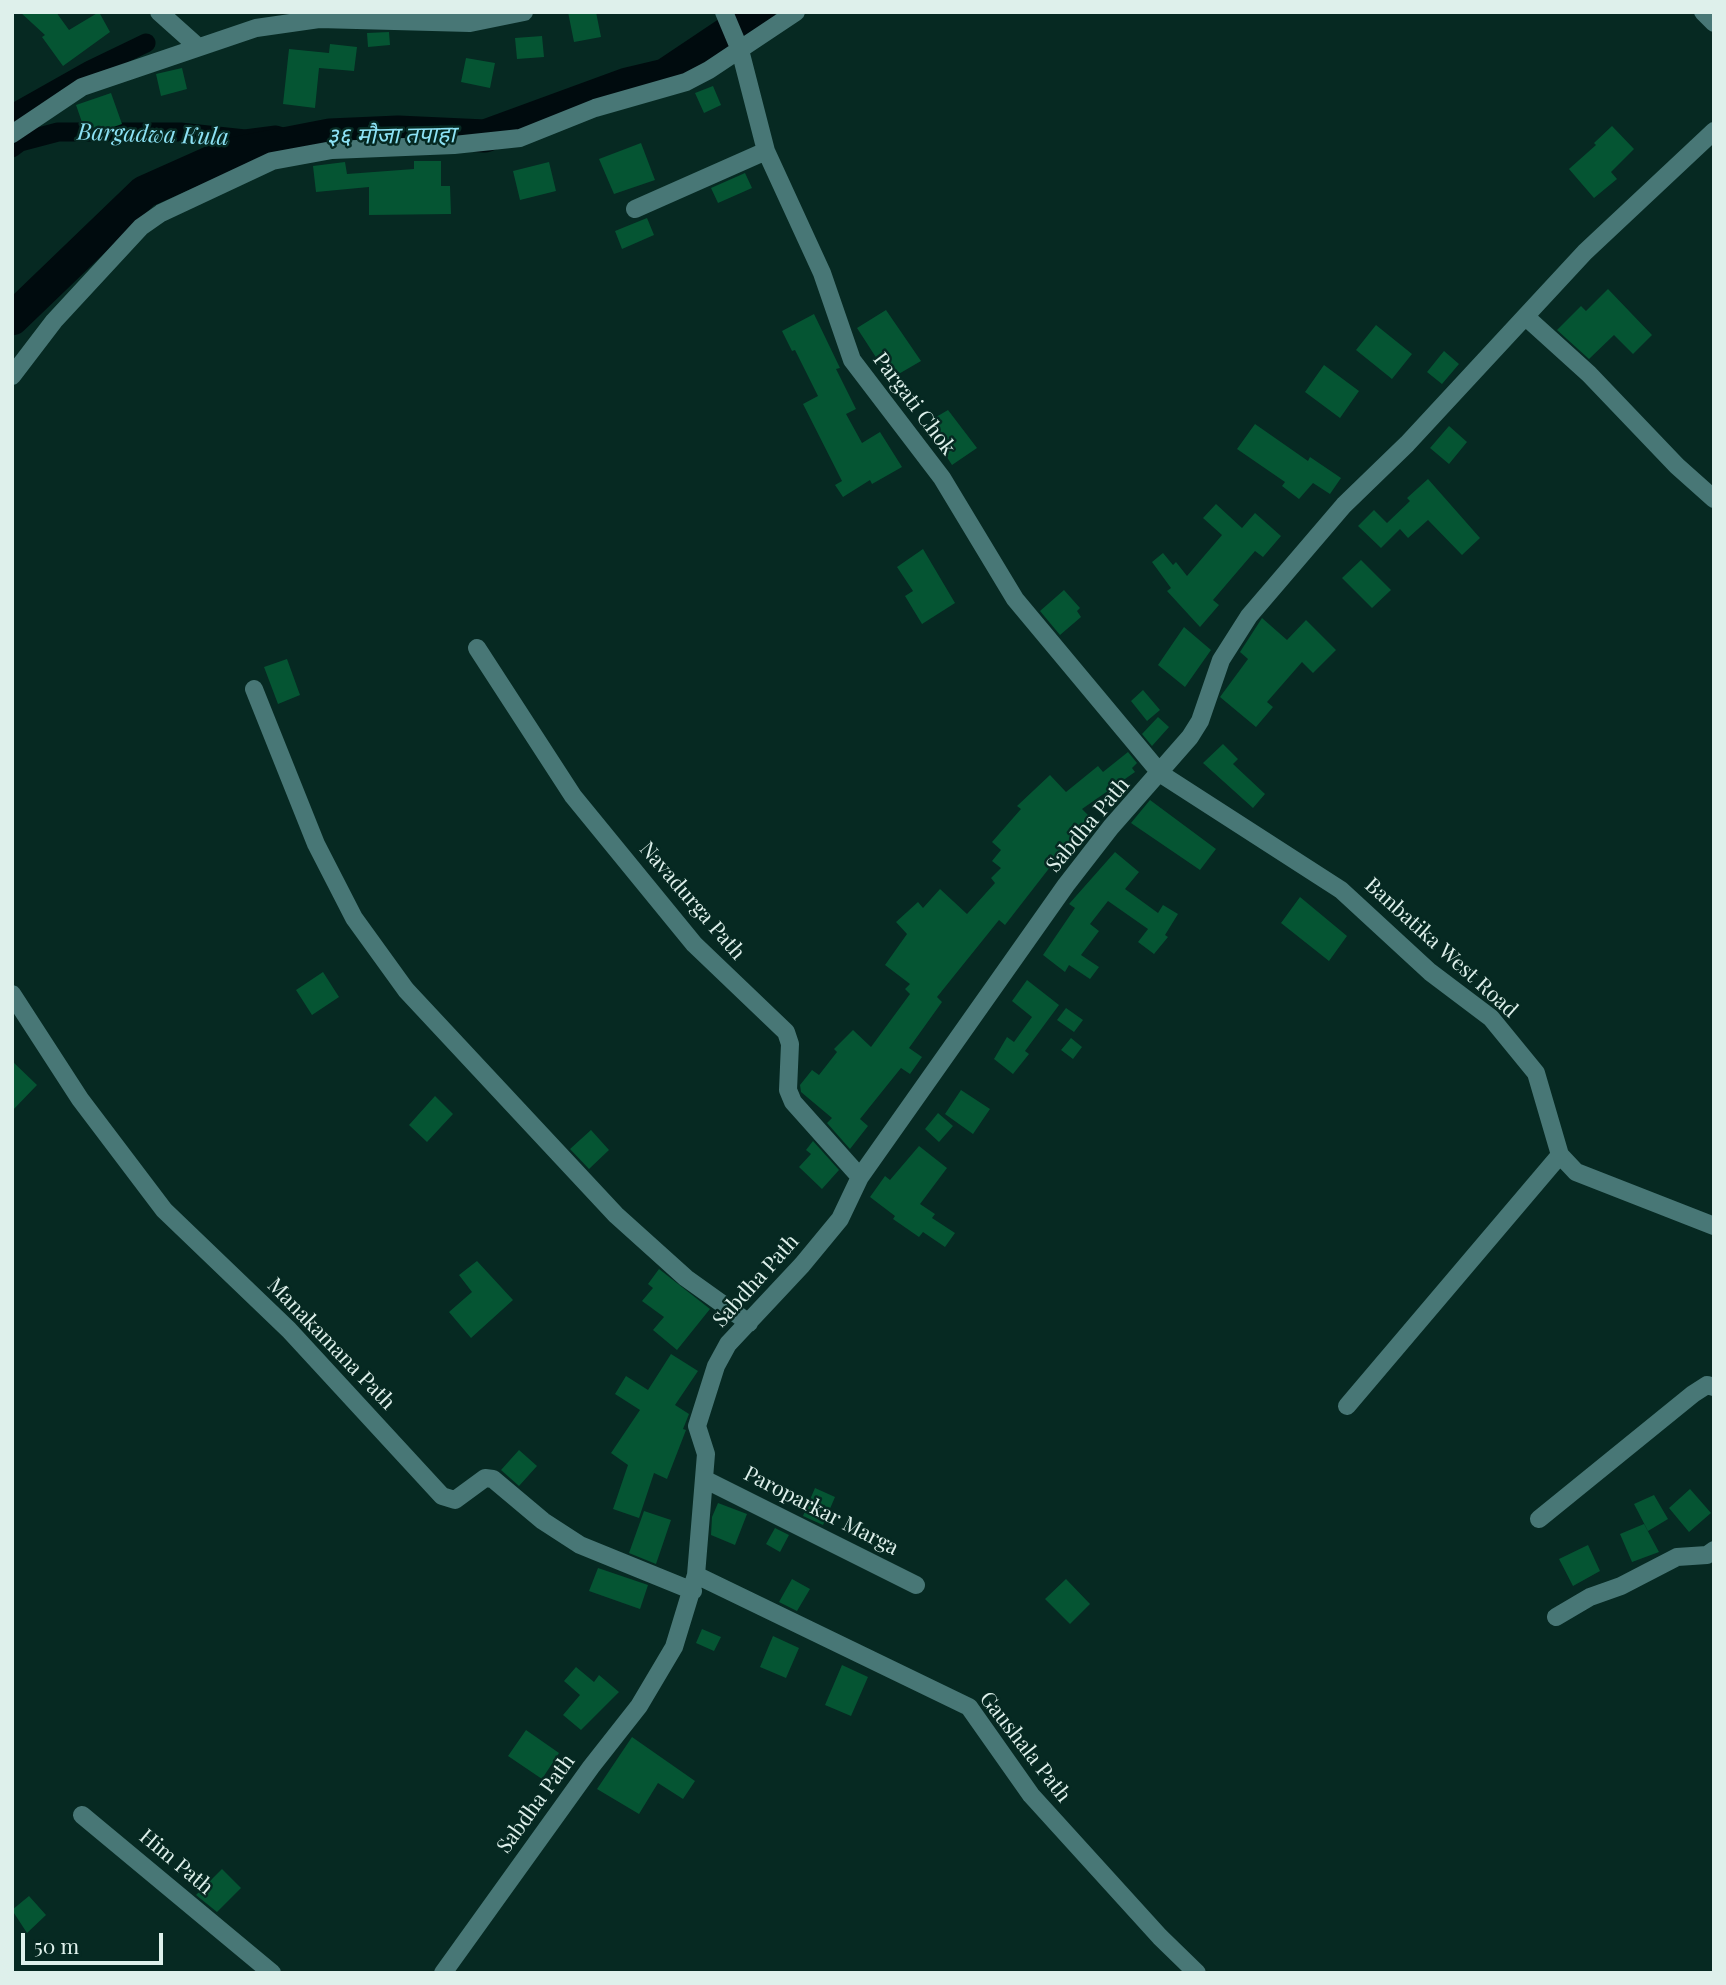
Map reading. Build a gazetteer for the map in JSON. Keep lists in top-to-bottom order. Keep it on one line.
{"streets":{"street":["Pargati Chok","Sabdha Path","Navadurga Path","Banbatika West Road","Manakamana Path","Paroparkar Marga","Gaushala Path","Him Path"]},"crossings":[["Pargati Chok","Sabdha Path"],["Pargati Chok","Banbatika West Road"],["Sabdha Path","Navadurga Path"],["Sabdha Path","Banbatika West Road"],["Sabdha Path","Manakamana Path"],["Sabdha Path","Paroparkar Marga"],["Sabdha Path","Gaushala Path"],["Manakamana Path","Gaushala Path"]],"water":["Bargadwa Kula","३६ मौजा तपाहा"],"scale_bar":"50 m"}
